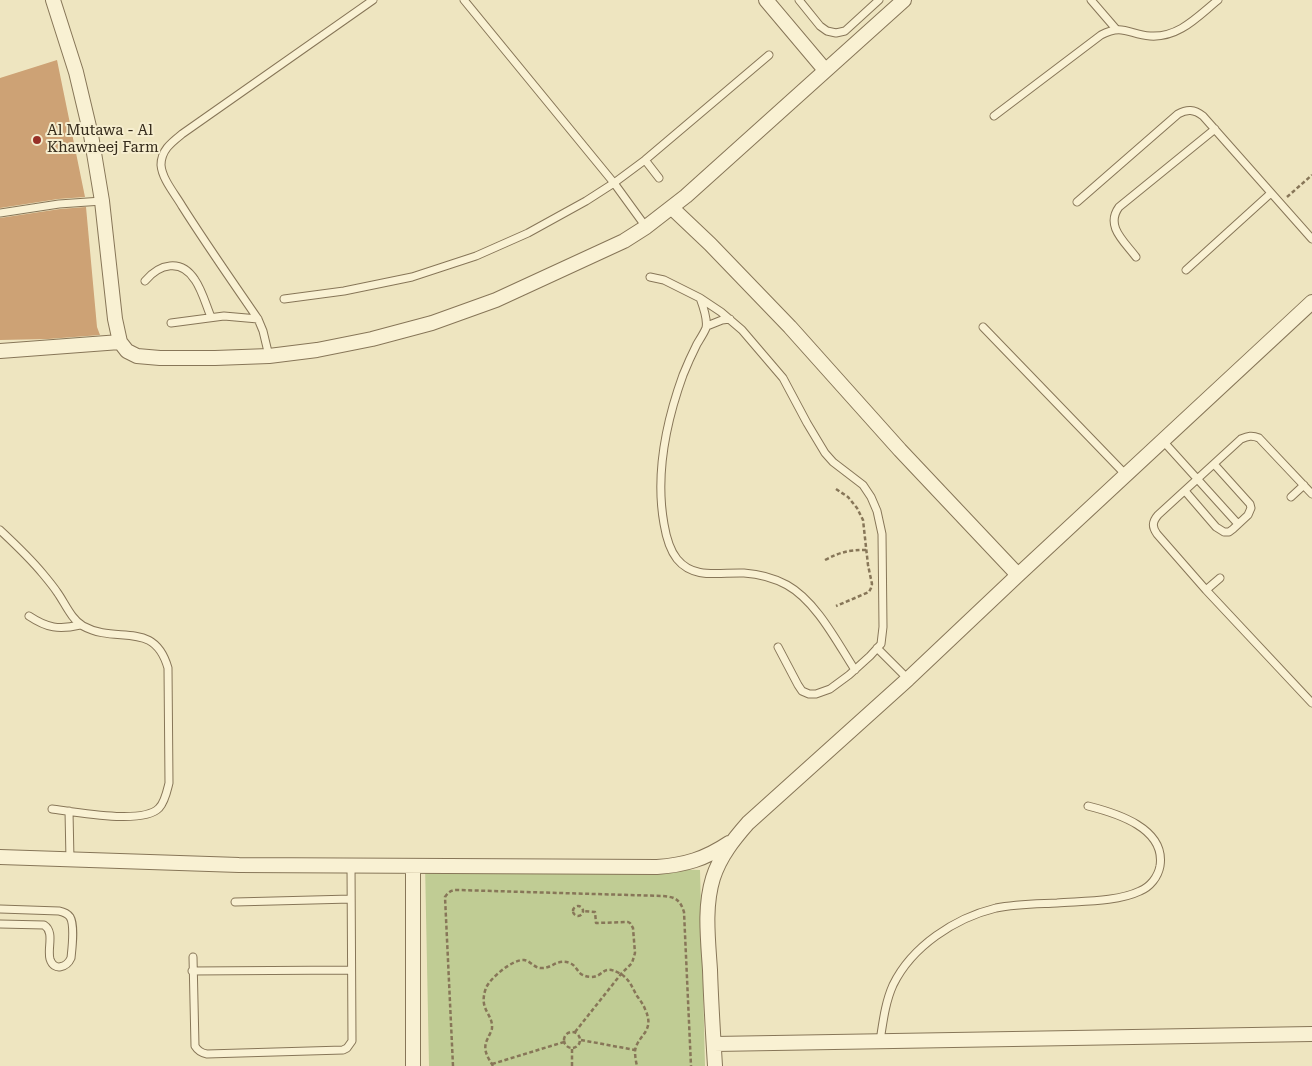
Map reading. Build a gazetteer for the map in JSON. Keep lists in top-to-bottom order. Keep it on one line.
{"places":["Al Mutawa - Al Khawneej Farm"]}
